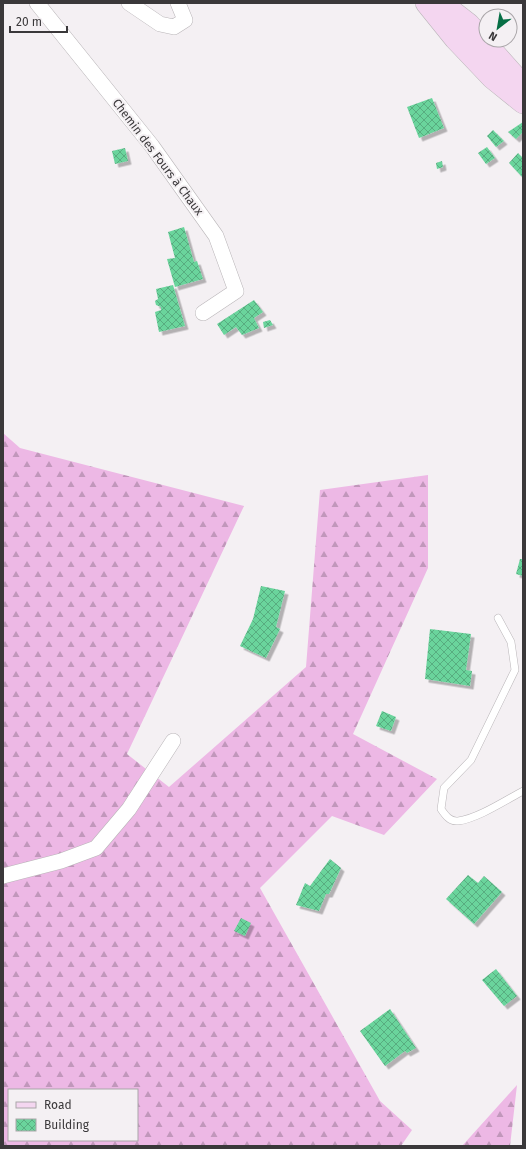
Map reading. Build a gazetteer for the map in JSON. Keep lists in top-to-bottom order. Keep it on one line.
{"streets":{"street":["Chemin des Fours à Chaux"]},"legend":["Road","Building"],"scale_bar":"20 m","north":"bottom left"}
